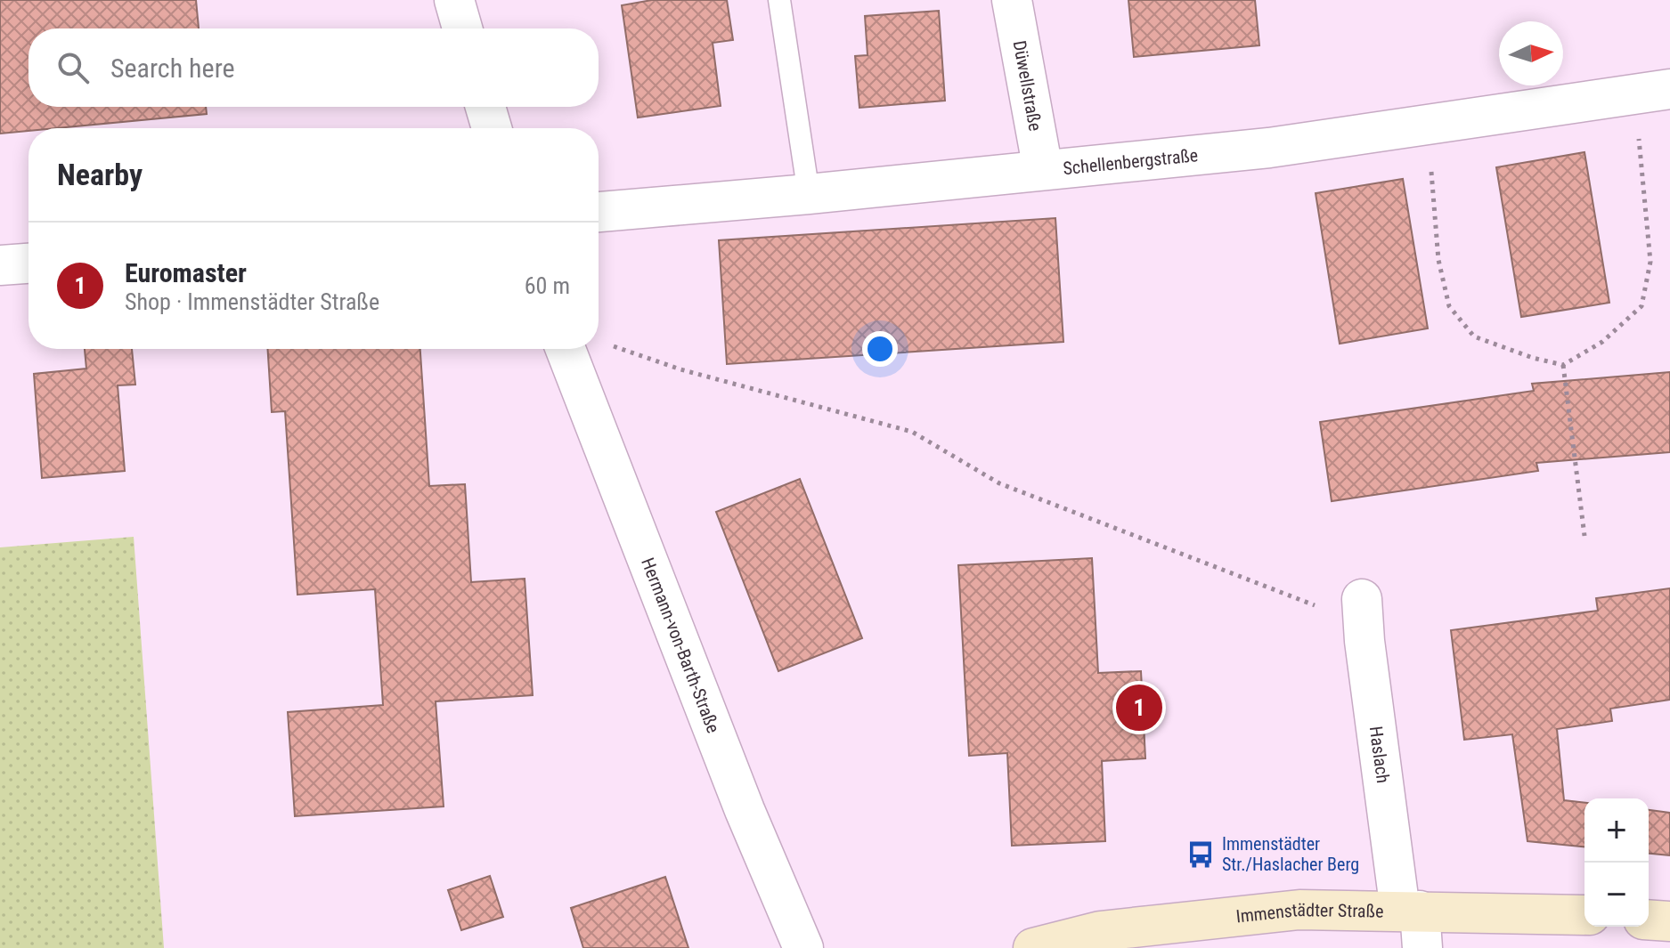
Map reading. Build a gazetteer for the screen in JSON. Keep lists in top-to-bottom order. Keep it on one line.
{"streets":{"street":["Düwellstraße","Schellenbergstraße","Hermann-von-Barth-Straße","Haslach","Immenstädter Straße"]},"crossings":[["Düwellstraße","Schellenbergstraße"],["Haslach","Immenstädter Straße"]],"places":{"bus stop":["Immenstädter Str./Haslacher Berg"]},"north":"right","page":{"search":"Search here","heading":"Nearby","list":[{"mark":"1","name":"Euromaster","note":"Shop · Immenstädter Straße","value":"60 m"}],"pins":"1","map_buttons":["+","−"]}}
